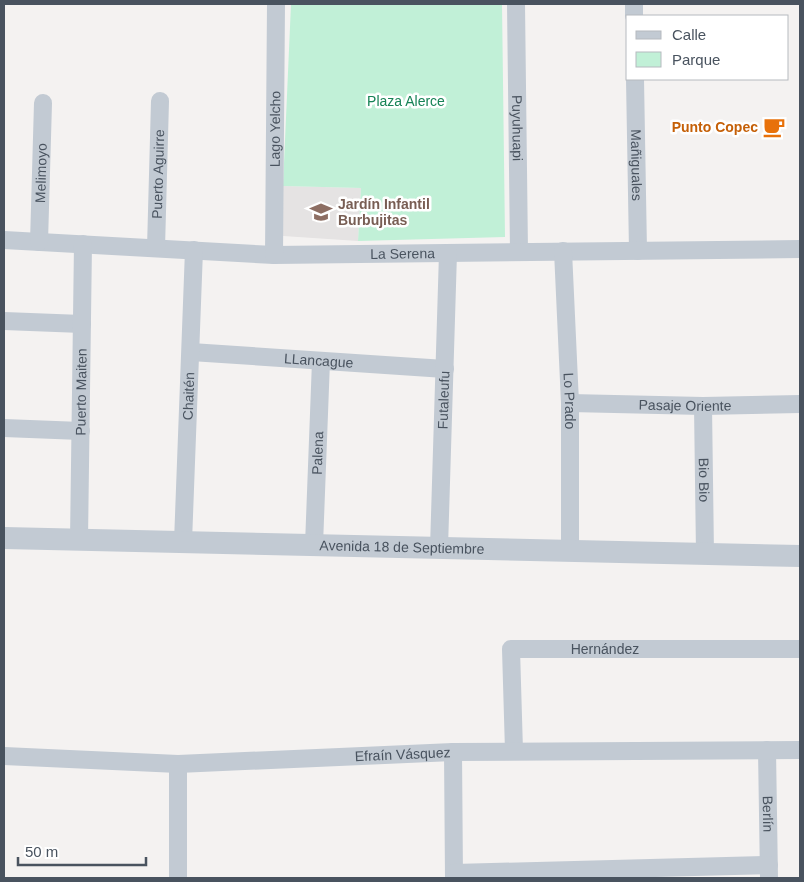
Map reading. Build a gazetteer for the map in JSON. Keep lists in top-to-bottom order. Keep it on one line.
{"streets":{"street":["Puyuhuapi","Lago Yelcho","Mañiguales","Melimoyo","Puerto Aguirre","La Serena","LLancague","Puerto Maiten","Chaitén","Futaleufu","Lo Prado","Pasaje Oriente","Palena","Bio Bio","Avenida 18 de Septiembre","Hernández","Efraín Vásquez","Berlín"]},"crossings":[["Puyuhuapi","La Serena"],["Lago Yelcho","La Serena"],["Mañiguales","La Serena"],["Melimoyo","La Serena"],["Puerto Aguirre","La Serena"],["La Serena","Puerto Maiten"],["La Serena","Chaitén"],["La Serena","Futaleufu"],["La Serena","Lo Prado"],["LLancague","Chaitén"],["LLancague","Futaleufu"],["LLancague","Palena"],["Puerto Maiten","Avenida 18 de Septiembre"],["Chaitén","Avenida 18 de Septiembre"],["Futaleufu","Avenida 18 de Septiembre"],["Lo Prado","Pasaje Oriente"],["Lo Prado","Avenida 18 de Septiembre"],["Pasaje Oriente","Bio Bio"],["Palena","Avenida 18 de Septiembre"],["Bio Bio","Avenida 18 de Septiembre"],["Hernández","Efraín Vásquez"],["Efraín Vásquez","Berlín"]],"parks":["Plaza Alerce"],"places":{"cafe":["Punto Copec"],"school or university":["Jardín Infantil Burbujitas"]},"legend":["Calle","Parque"],"scale_bar":"50 m"}
